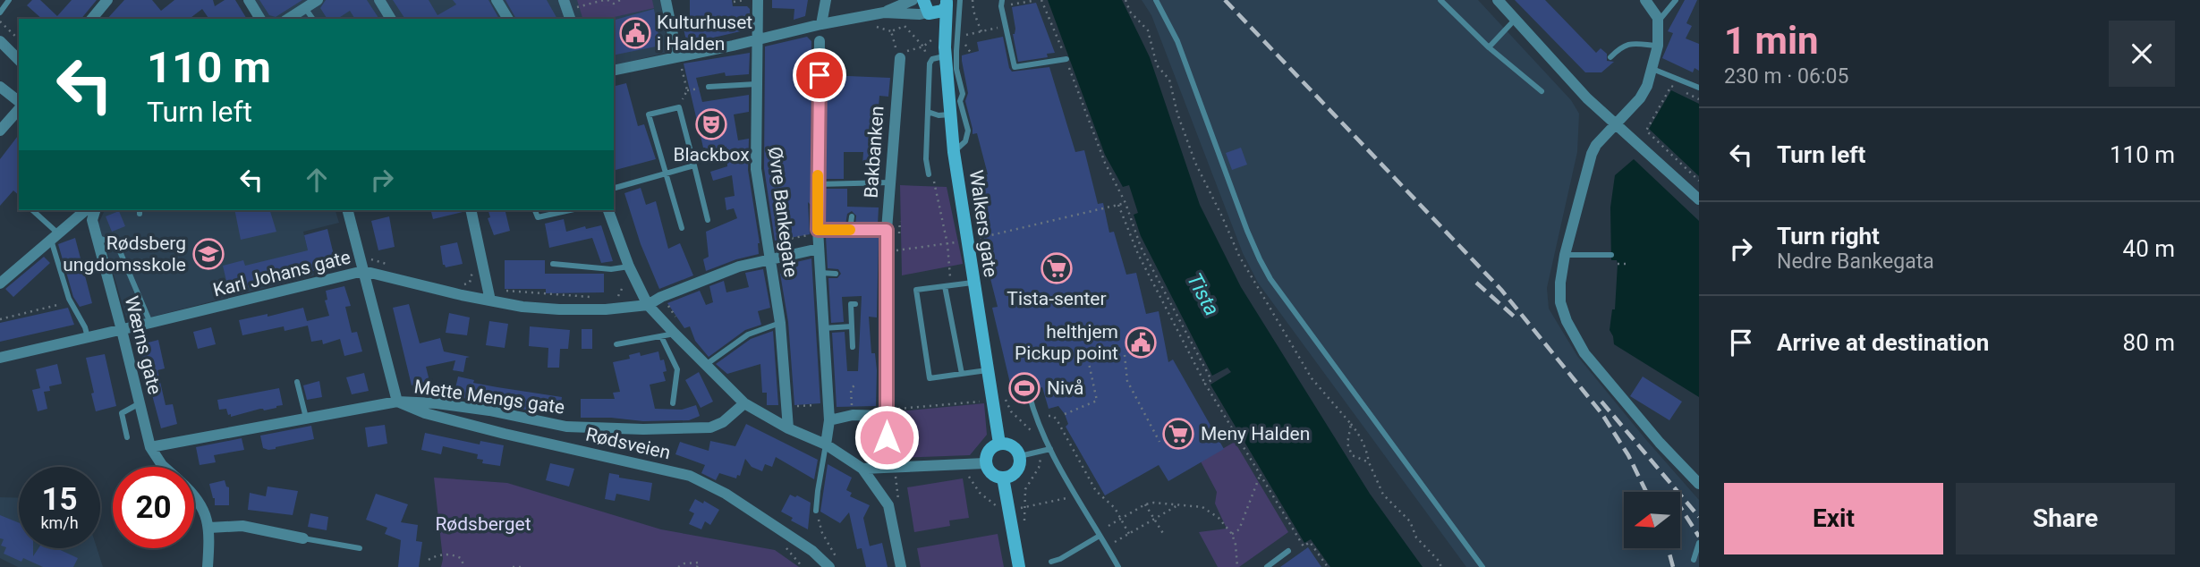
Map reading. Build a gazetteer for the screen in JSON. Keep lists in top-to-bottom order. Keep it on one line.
{"streets":{"street":["Bakbanken","Øvre Bankegate","Walkers gate","Karl Johans gate","Wærns gate","Mette Mengs gate","Rødsveien"]},"crossings":[["Karl Johans gate","Wærns gate"],["Wærns gate","Mette Mengs gate"],["Mette Mengs gate","Rødsveien"]],"water":["Tista"],"parks":["Rødsberget"],"places":{"public building":["Kulturhuset i Halden","helthjem Pickup point"],"theatre":["Blackbox"],"school or university":["Rødsberg ungdomsskole"],"supermarket":["Tista-senter","Meny Halden"],"sports":["Nivå"]},"north":"left","page":{"heading":["1 min","230 m · 06:05"],"turn":["110 m","Turn left"],"list":[{"name":"Turn left","value":"110 m"},{"name":"Turn right","note":"Nedre Bankegata","value":"40 m"},{"name":"Arrive at destination","value":"80 m"}],"speed":"15 km/h","limit":"20","buttons":["Exit","Share"]}}
